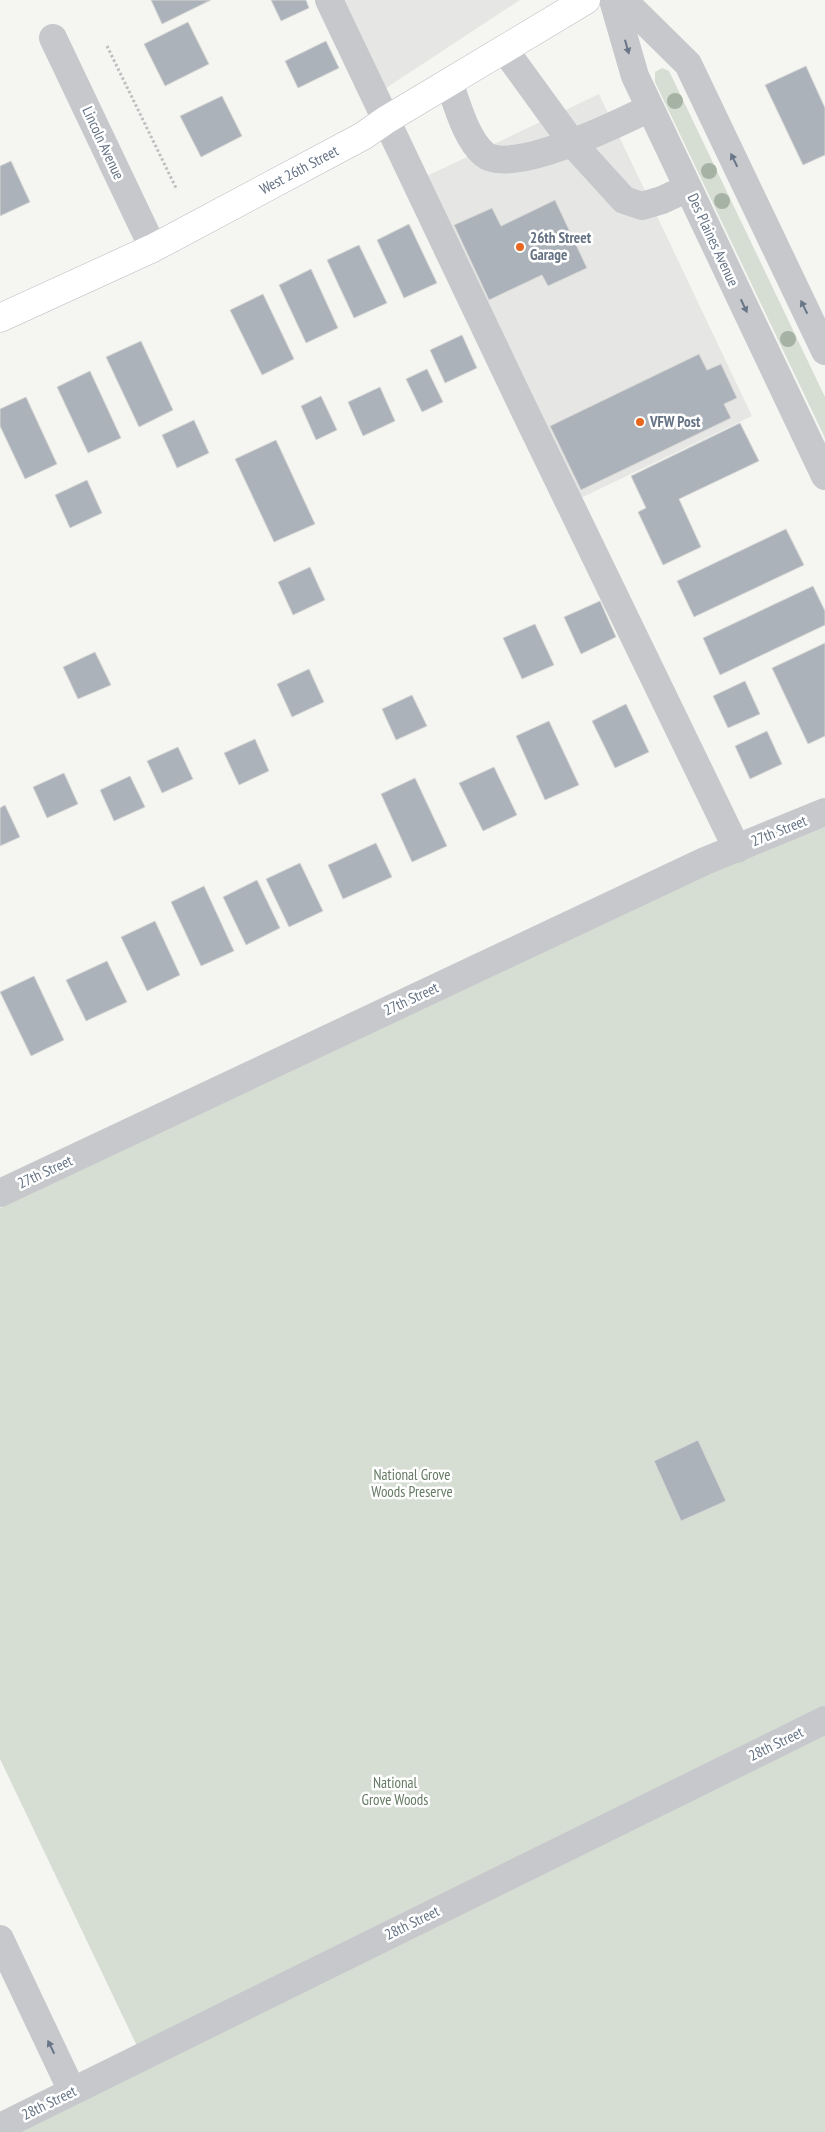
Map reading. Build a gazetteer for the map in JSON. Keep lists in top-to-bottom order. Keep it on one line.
{"streets":{"main road":["West 26th Street"],"street":["Lincoln Avenue","Des Plaines Avenue","27th Street","28th Street"]},"crossings":[["Lincoln Avenue","West 26th Street"]],"parks":["National Grove Woods Preserve","National Grove Woods"],"places":["26th Street Garage","VFW Post"]}
